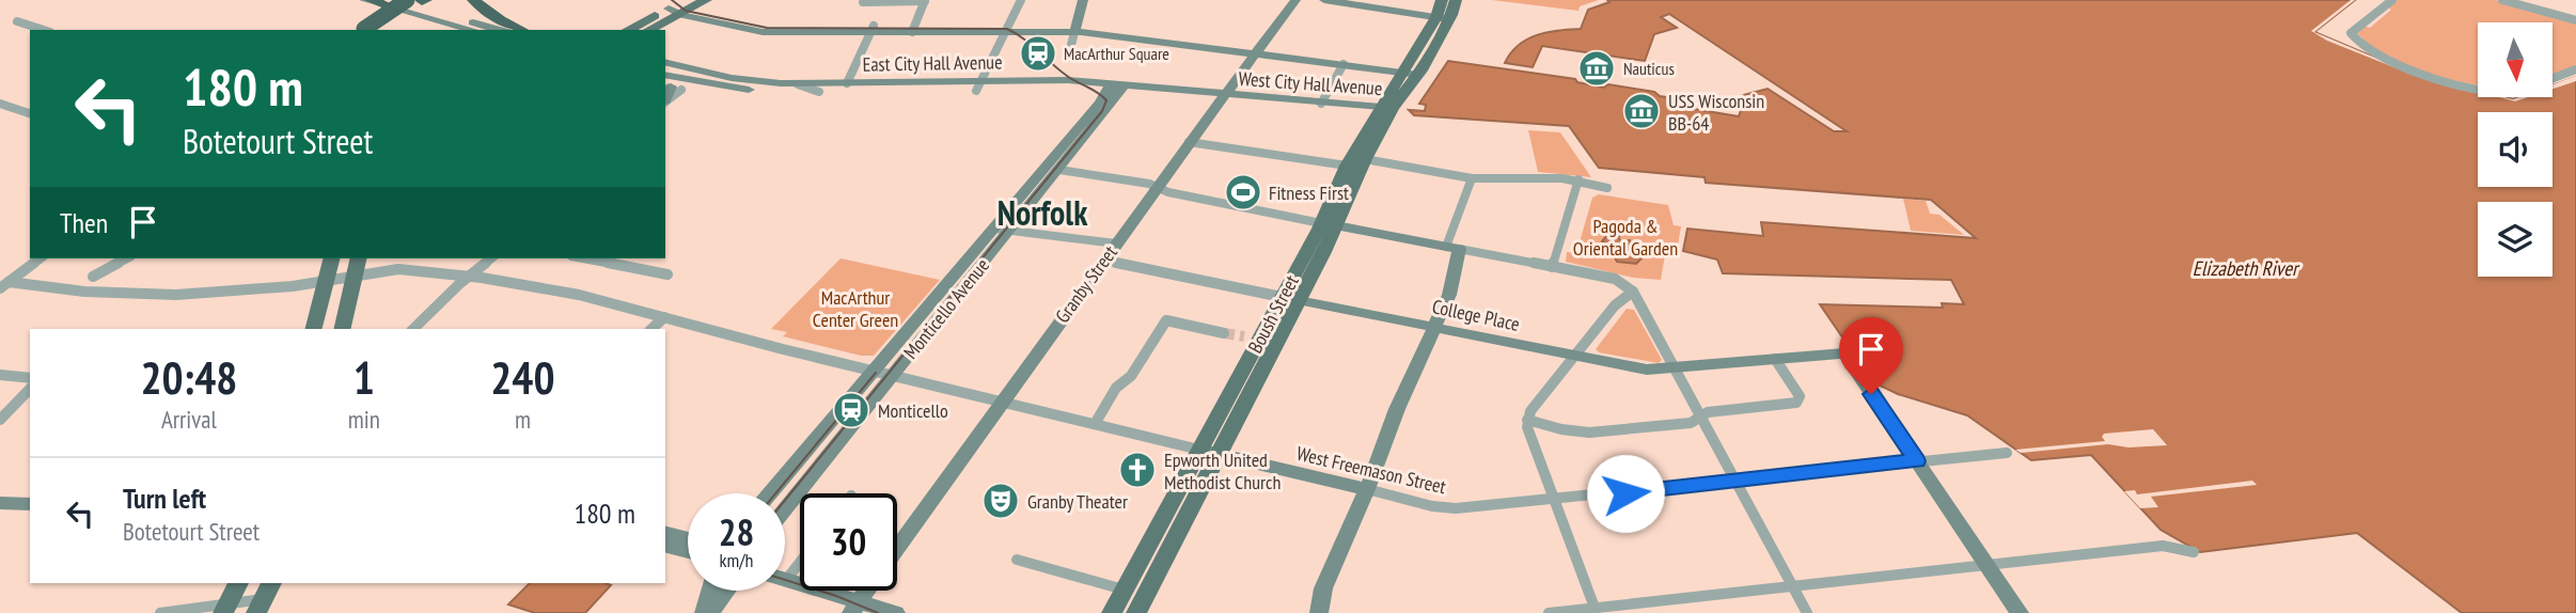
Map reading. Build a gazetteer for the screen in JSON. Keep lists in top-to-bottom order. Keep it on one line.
{"streets":{"main road":["Boush Street"],"street":["East City Hall Avenue","West City Hall Avenue","Granby Street","Monticello Avenue","College Place","West Freemason Street"]},"crossings":[["East City Hall Avenue","West City Hall Avenue"],["East City Hall Avenue","Granby Street"],["East City Hall Avenue","Monticello Avenue"],["West City Hall Avenue","Granby Street"],["West City Hall Avenue","Boush Street"],["Granby Street","College Place"],["Granby Street","West Freemason Street"],["Monticello Avenue","West Freemason Street"],["Boush Street","College Place"],["Boush Street","West Freemason Street"],["College Place","West Freemason Street"]],"districts":["Norfolk"],"water":["Elizabeth River"],"parks":["Pagoda & Oriental Garden","MacArthur Center Green"],"places":{"station":["MacArthur Square","Monticello"],"museum":["Nauticus","USS Wisconsin BB-64"],"sports":["Fitness First"],"church":["Epworth United Methodist Church"],"theatre":["Granby Theater"]},"north":"bottom","page":{"turn":["180 m","Botetourt Street"],"then":"Then","eta":["20:48","Arrival","1","min","240","m"],"list":[{"name":"Turn left","note":"Botetourt Street","value":"180 m"}],"speed":"28 km/h","limit":"30"}}
